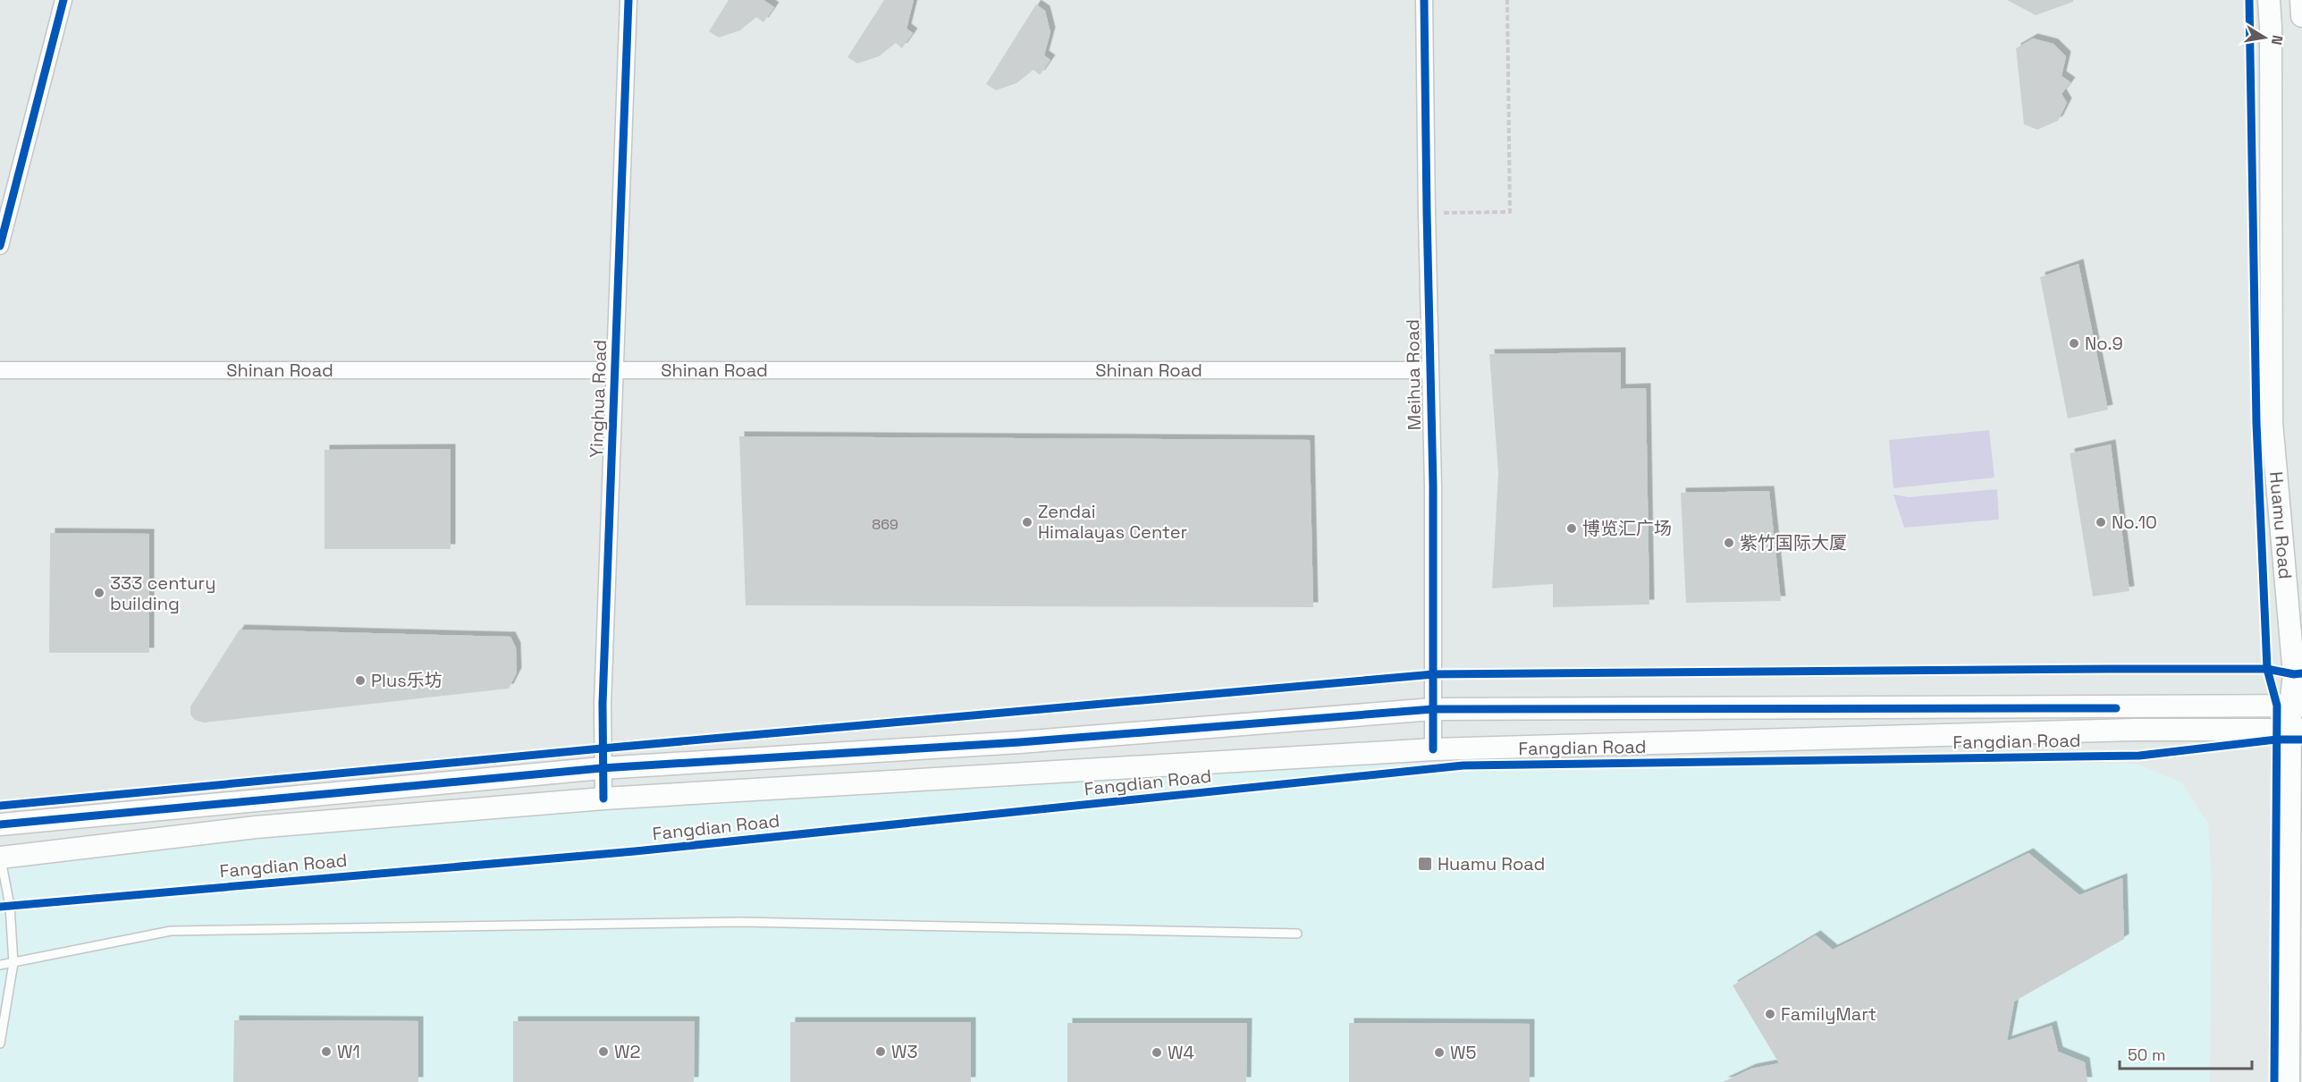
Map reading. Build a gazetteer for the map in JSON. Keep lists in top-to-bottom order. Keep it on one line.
{"streets":{"main road":["Huamu Road","Fangdian Road"],"street":["Shinan Road","Meihua Road","Yinghua Road"]},"crossings":[["Shinan Road","Meihua Road"],["Shinan Road","Yinghua Road"],["Meihua Road","Fangdian Road"],["Yinghua Road","Fangdian Road"],["Huamu Road","Fangdian Road"]],"places":{"other":["No.9","Zendai Himalayas Center","No.10","博览汇广场","紫竹国际大厦","333 century building","Plus乐坊","FamilyMart","W1","W2","W3","W4","W5"],"transit":["Huamu Road"]},"house_numbers":["869"],"scale_bar":"50 m","north":"right"}
